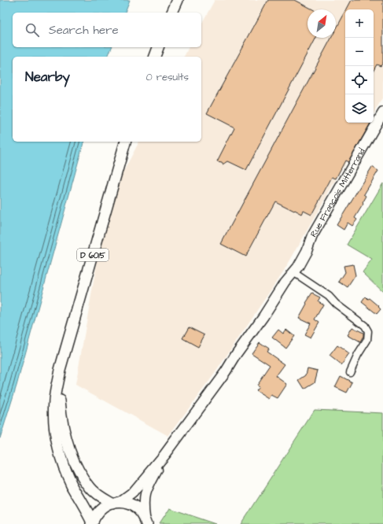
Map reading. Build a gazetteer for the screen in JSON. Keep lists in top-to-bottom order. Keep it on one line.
{"streets":{"main road":["D 6015"],"street":["Rue François Mitterrand"]},"north":"top right","page":{"map_buttons":["+","−"],"search":"Search here","heading":["Nearby","0 results"]}}
